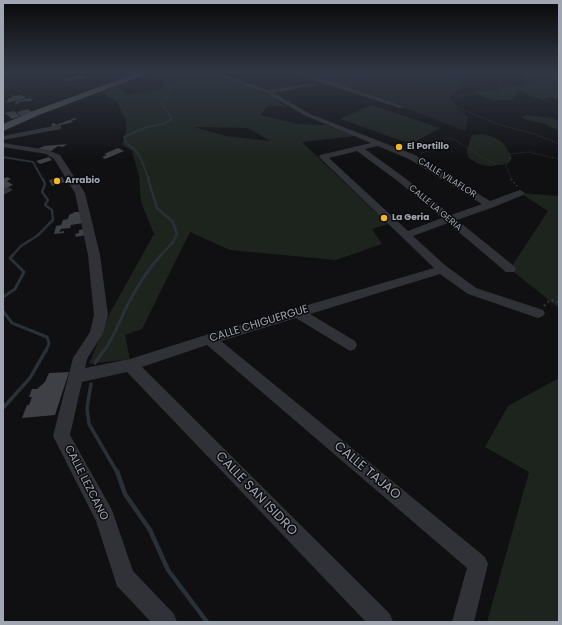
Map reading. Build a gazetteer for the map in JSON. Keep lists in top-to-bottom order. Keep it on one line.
{"streets":{"street":["CALLE VILAFLOR","CALLE LA GERIA","CALLE CHIGUERGUE","CALLE TAJAO","CALLE LEZCANO","CALLE SAN ISIDRO"]},"crossings":[["CALLE CHIGUERGUE","CALLE TAJAO"],["CALLE CHIGUERGUE","CALLE LEZCANO"],["CALLE CHIGUERGUE","CALLE SAN ISIDRO"]],"places":["El Portillo","Arrabio","La Geria"]}
